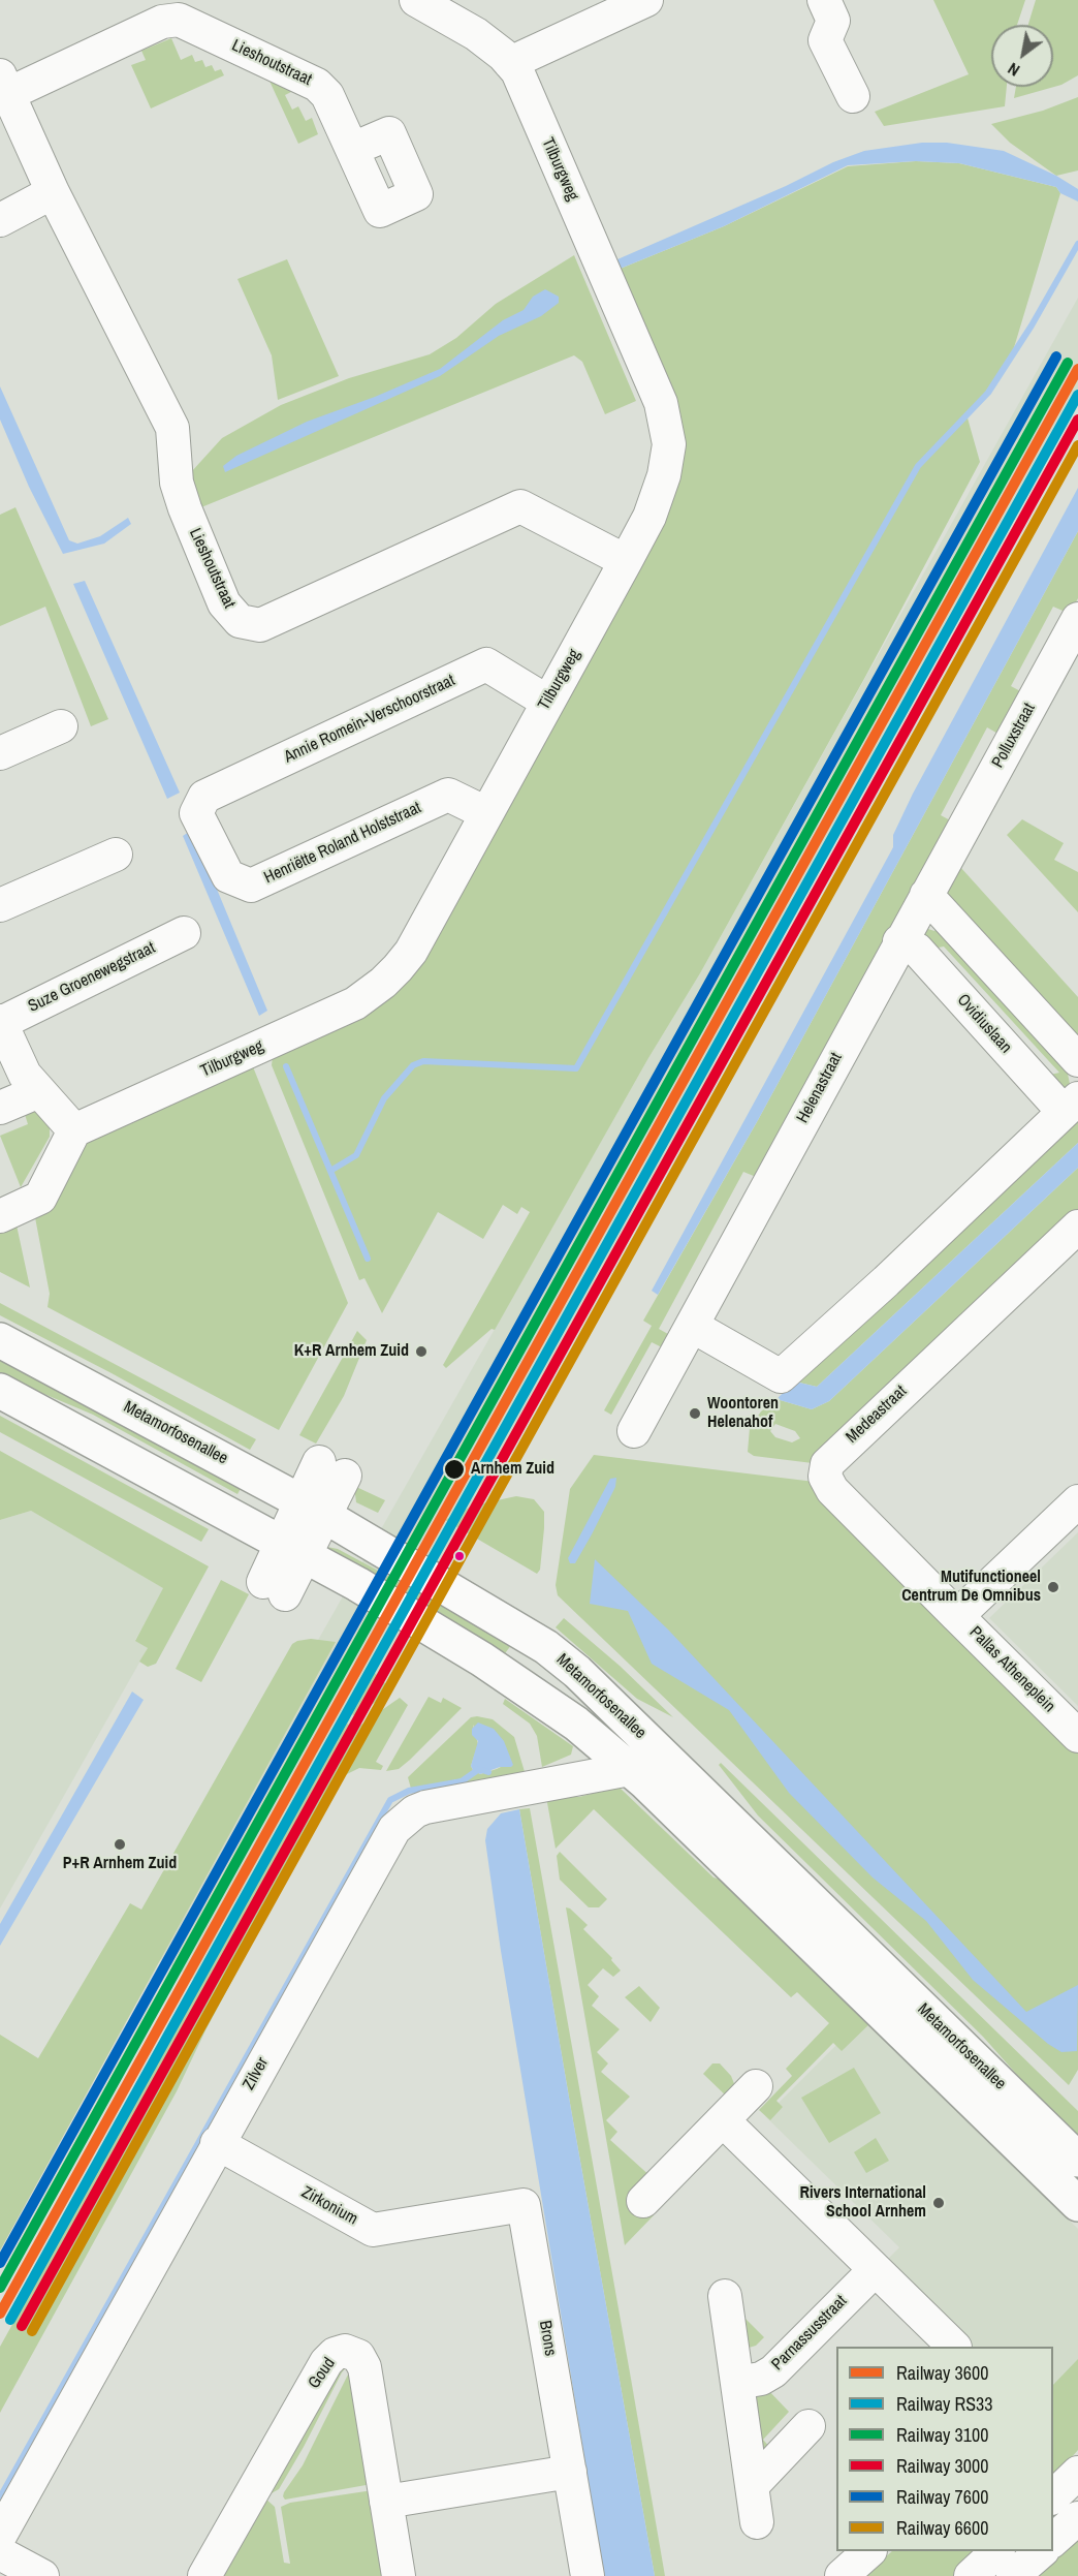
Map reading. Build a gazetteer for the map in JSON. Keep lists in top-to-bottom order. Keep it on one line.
{"streets":{"main road":["Metamorfosenallee"],"street":["Lieshoutstraat","Tilburgweg","Annie Romein-Verschoorstraat","Polluxstraat","Henriëtte Roland Holststraat","Suze Groenewegstraat","Ovidiuslaan","Helenastraat","Medeastraat","Pallas Atheneplein","Zilver","Zirkonium","Parnassusstraat","Brons","Goud"]},"crossings":[["Lieshoutstraat","Tilburgweg"],["Tilburgweg","Annie Romein-Verschoorstraat"],["Tilburgweg","Henriëtte Roland Holststraat"],["Annie Romein-Verschoorstraat","Henriëtte Roland Holststraat"],["Polluxstraat","Helenastraat"],["Ovidiuslaan","Helenastraat"],["Medeastraat","Pallas Atheneplein"],["Metamorfosenallee","Zilver"],["Zilver","Zirkonium"],["Zirkonium","Brons"]],"places":["K+R Arnhem Zuid","Woontoren Helenahof","Arnhem Zuid","Mutifunctioneel Centrum De Omnibus","P+R Arnhem Zuid","Rivers International School Arnhem"],"lines":["rail line 7600","rail line 3100","rail line 3600","rail line RS33","rail line 3000","rail line 6600"],"legend":["Railway 3600","Railway RS33","Railway 3100","Railway 3000","Railway 7600","Railway 6600"],"north":"bottom left"}
